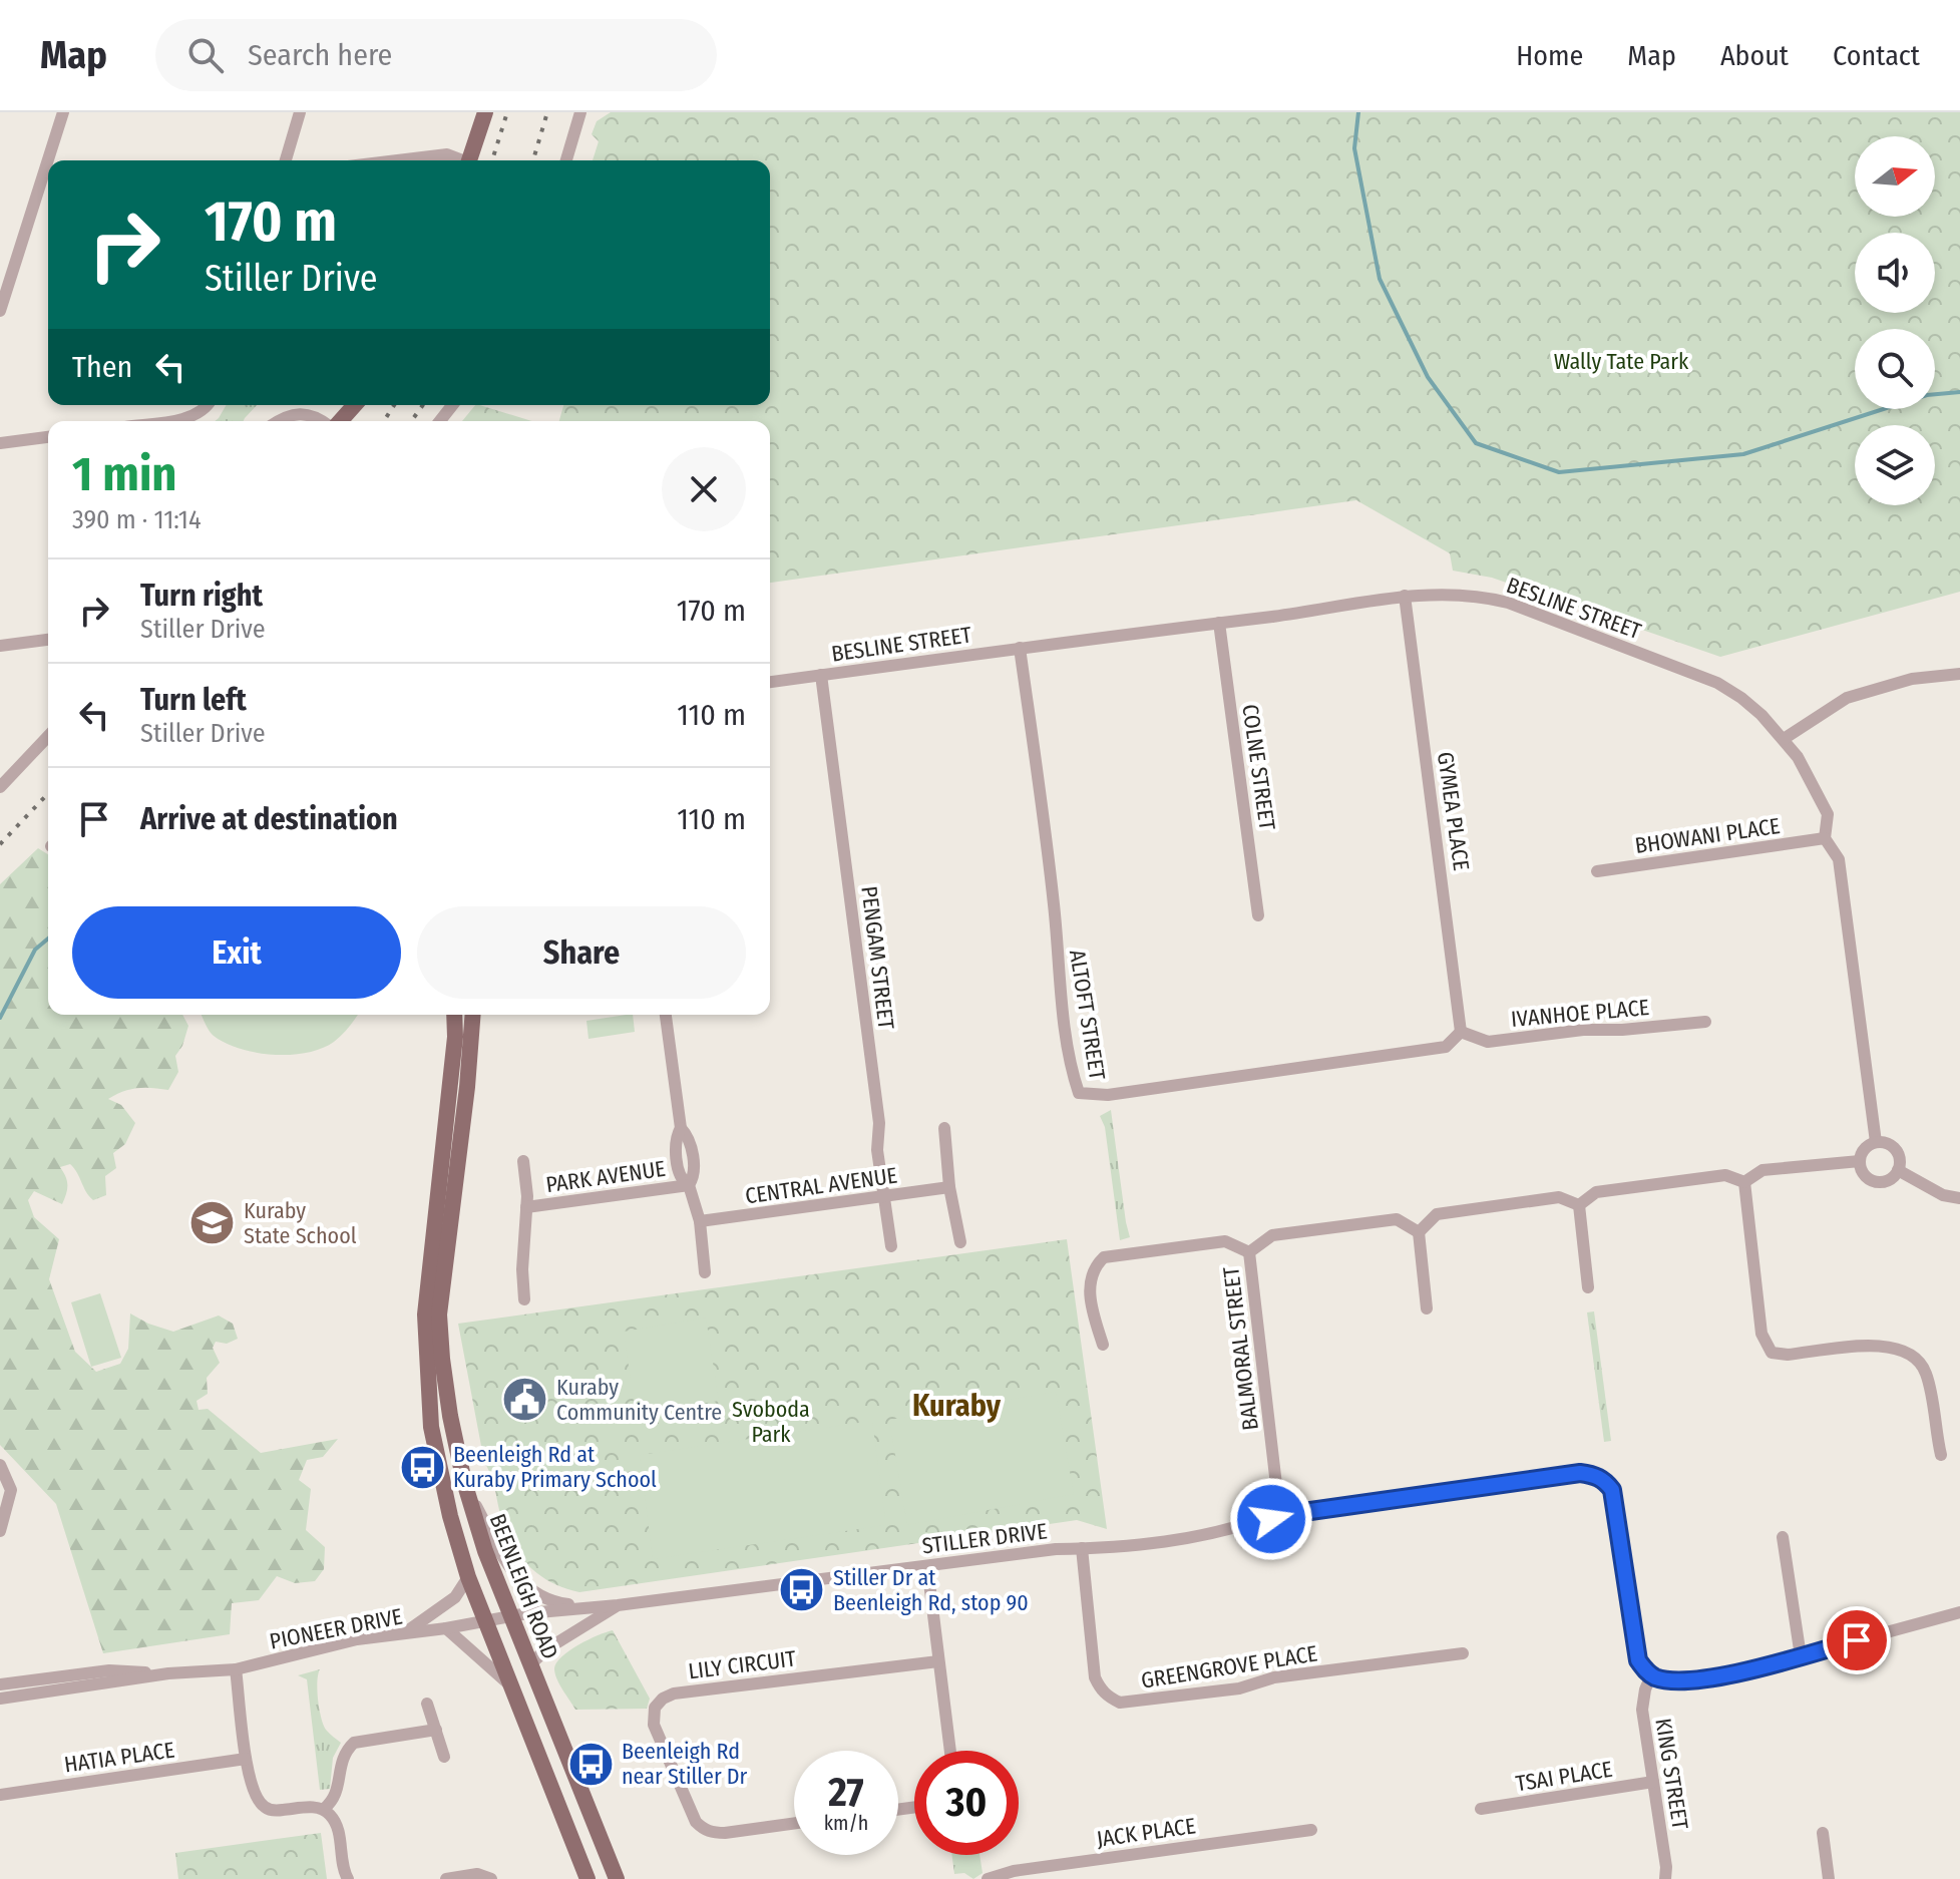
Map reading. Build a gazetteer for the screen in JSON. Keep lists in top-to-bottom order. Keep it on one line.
{"streets":{"main road":["BEENLEIGH ROAD"],"street":["BESLINE STREET","COLNE STREET","GYMEA PLACE","BHOWANI PLACE","PENGAM STREET","IVANHOE PLACE","ALTOFT STREET","PARK AVENUE","CENTRAL AVENUE","BALMORAL STREET","STILLER DRIVE","PIONEER DRIVE","LILY CIRCUIT","GREENGROVE PLACE","HATIA PLACE","KING STREET","TSAI PLACE","JACK PLACE"]},"crossings":[["BESLINE STREET","COLNE STREET"],["BESLINE STREET","GYMEA PLACE"],["BESLINE STREET","BHOWANI PLACE"],["BESLINE STREET","PENGAM STREET"],["BESLINE STREET","ALTOFT STREET"],["GYMEA PLACE","IVANHOE PLACE"],["GYMEA PLACE","ALTOFT STREET"],["PENGAM STREET","CENTRAL AVENUE"],["IVANHOE PLACE","ALTOFT STREET"],["BALMORAL STREET","STILLER DRIVE"],["STILLER DRIVE","BEENLEIGH ROAD"],["STILLER DRIVE","PIONEER DRIVE"],["STILLER DRIVE","GREENGROVE PLACE"],["BEENLEIGH ROAD","PIONEER DRIVE"],["KING STREET","TSAI PLACE"]],"districts":["Kuraby"],"parks":["Wally Tate Park","Svoboda Park"],"places":{"school or university":["Kuraby State School"],"public building":["Kuraby Community Centre"],"bus stop":["Beenleigh Rd at Kuraby Primary School","Stiller Dr at Beenleigh Rd, stop 90","Beenleigh Rd near Stiller Dr"]},"north":"right","page":{"header":"Map","search":"Search here","nav":["Home","Map","About","Contact"],"turn":["170 m","Stiller Drive"],"then":"Then","heading":["1 min","390 m · 11:14"],"list":[{"name":"Turn right","note":"Stiller Drive","value":"170 m"},{"name":"Turn left","note":"Stiller Drive","value":"110 m"},{"name":"Arrive at destination","value":"110 m"}],"buttons":["Exit","Share"],"speed":"27 km/h","limit":"30"}}
